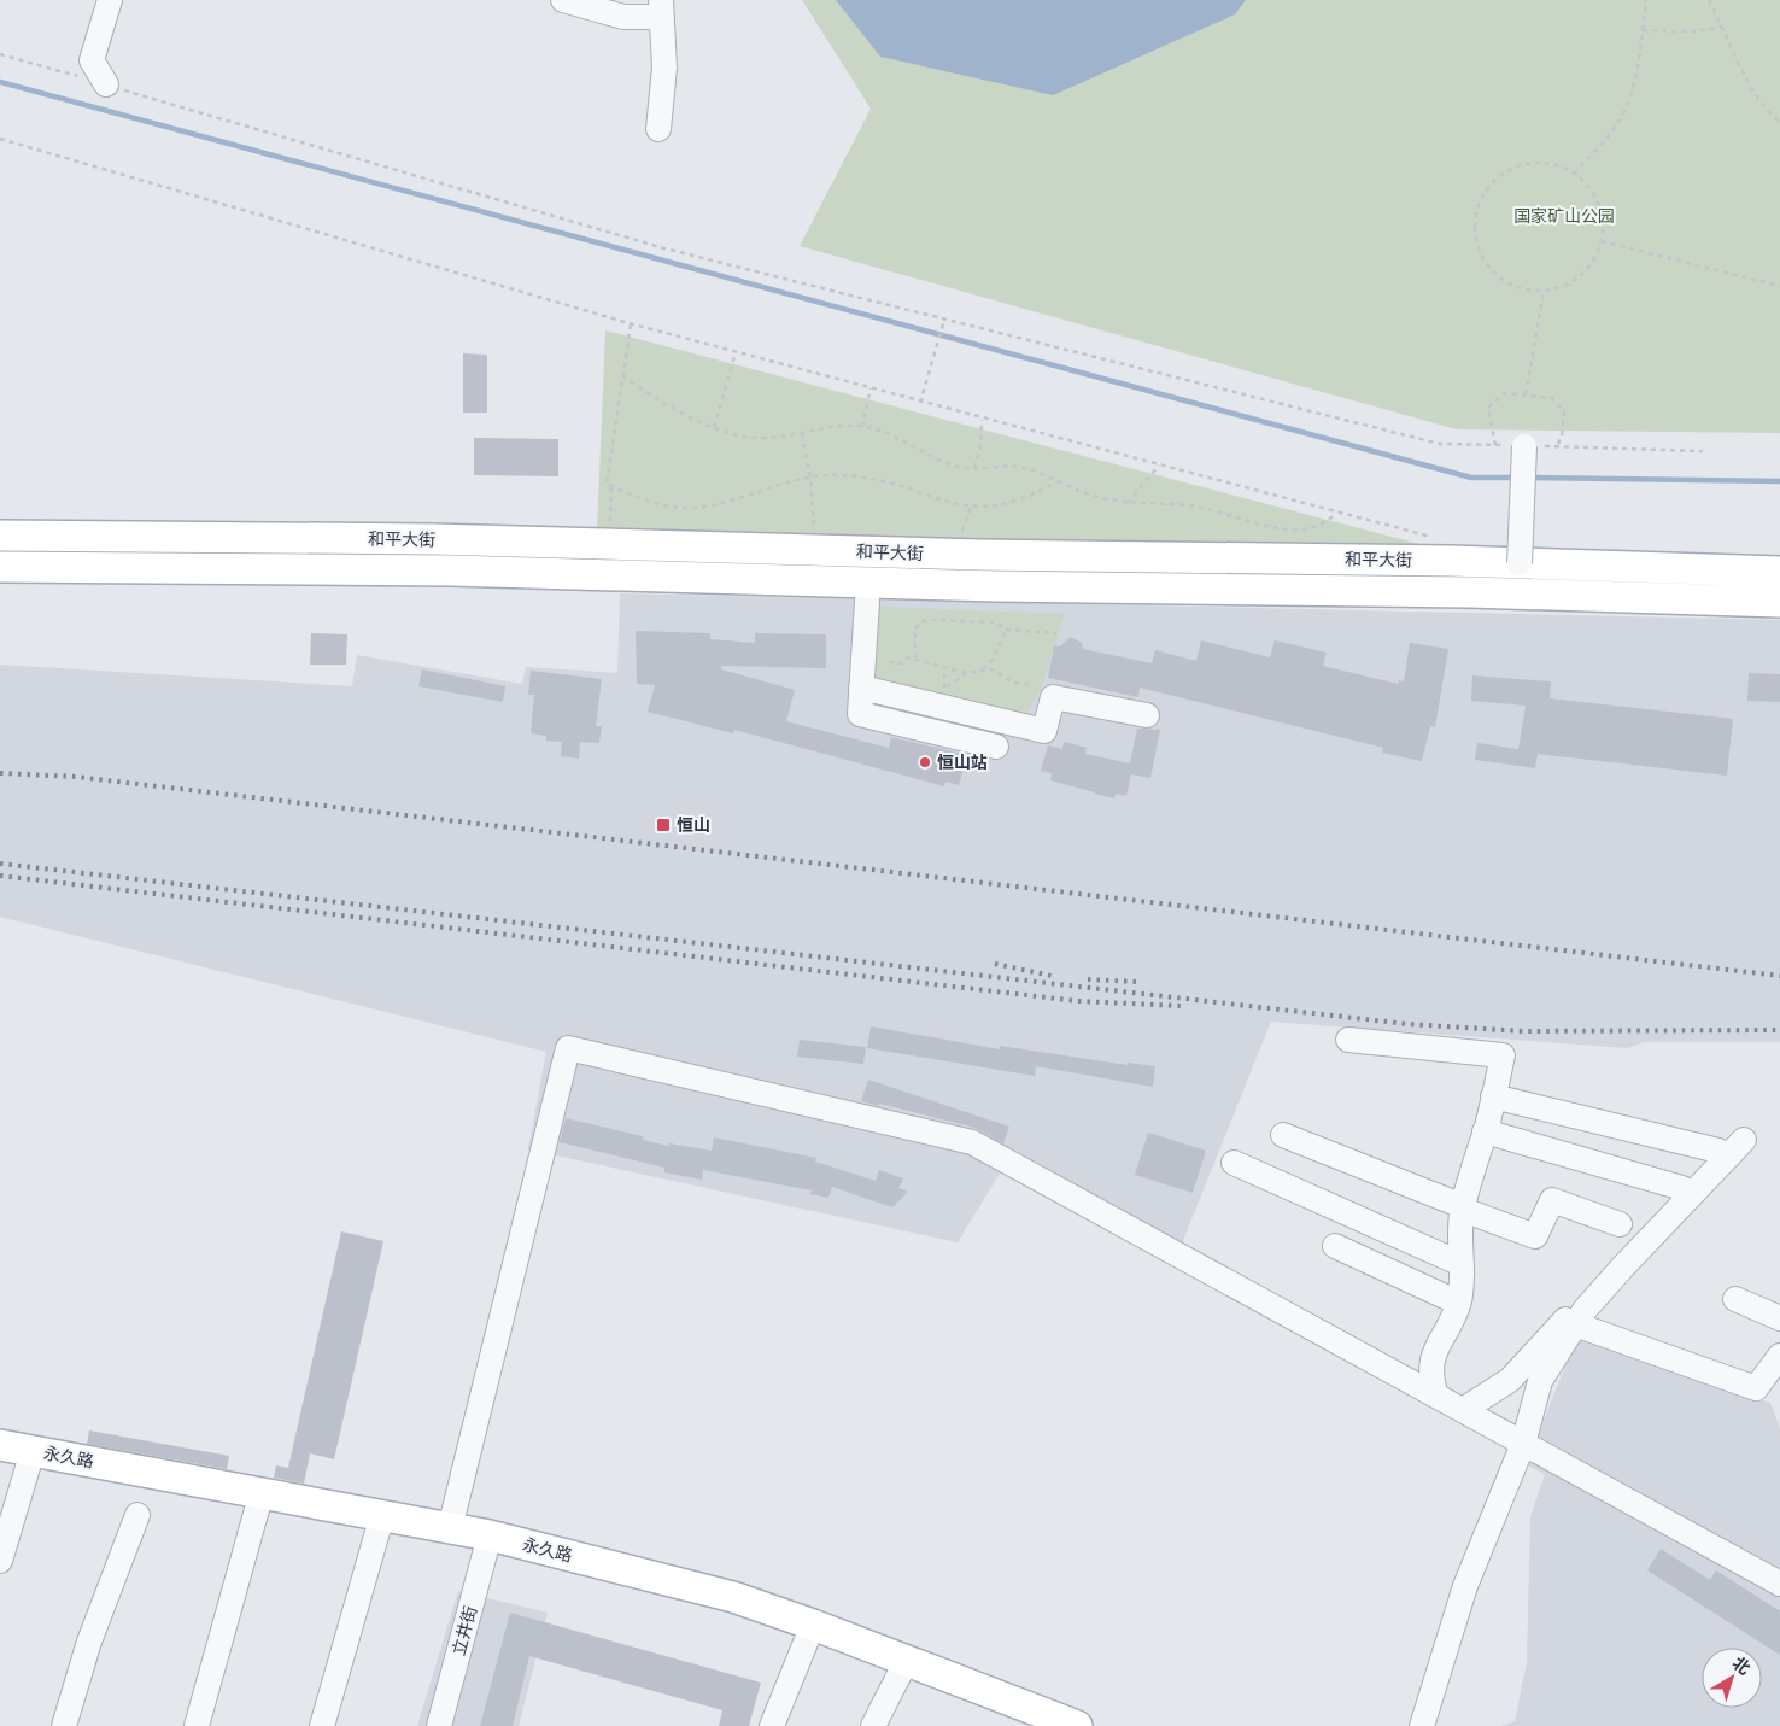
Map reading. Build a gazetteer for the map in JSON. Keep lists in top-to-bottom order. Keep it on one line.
{"streets":{"main road":["和平大街","永久路"],"street":["立井街"]},"crossings":[["永久路","立井街"]],"parks":["国家矿山公园"],"places":{"other":["恒山站"],"transit":["恒山"]},"north":"top right"}
